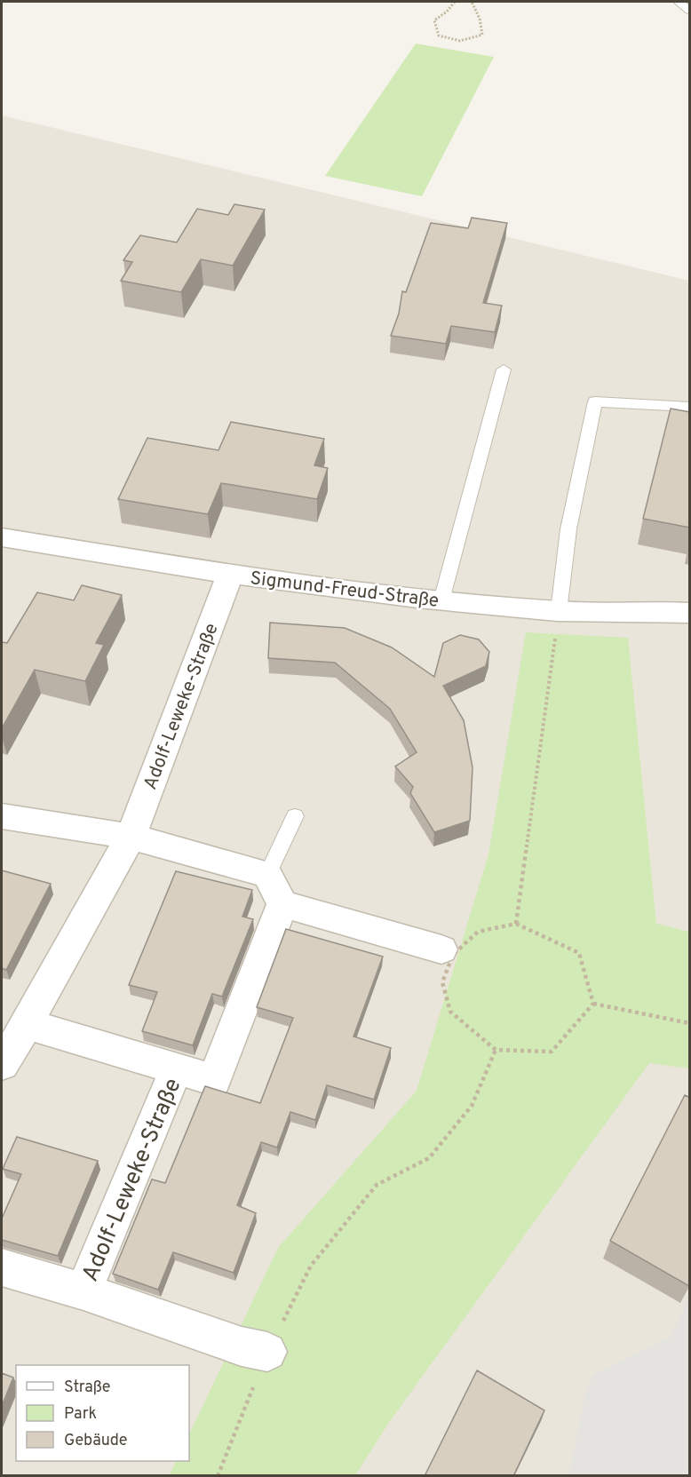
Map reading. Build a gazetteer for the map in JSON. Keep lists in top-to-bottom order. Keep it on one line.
{"streets":{"street":["Sigmund-Freud-Straße","Adolf-Leweke-Straße"]},"crossings":[["Sigmund-Freud-Straße","Adolf-Leweke-Straße"]],"legend":["Straße","Park","Gebäude"]}
